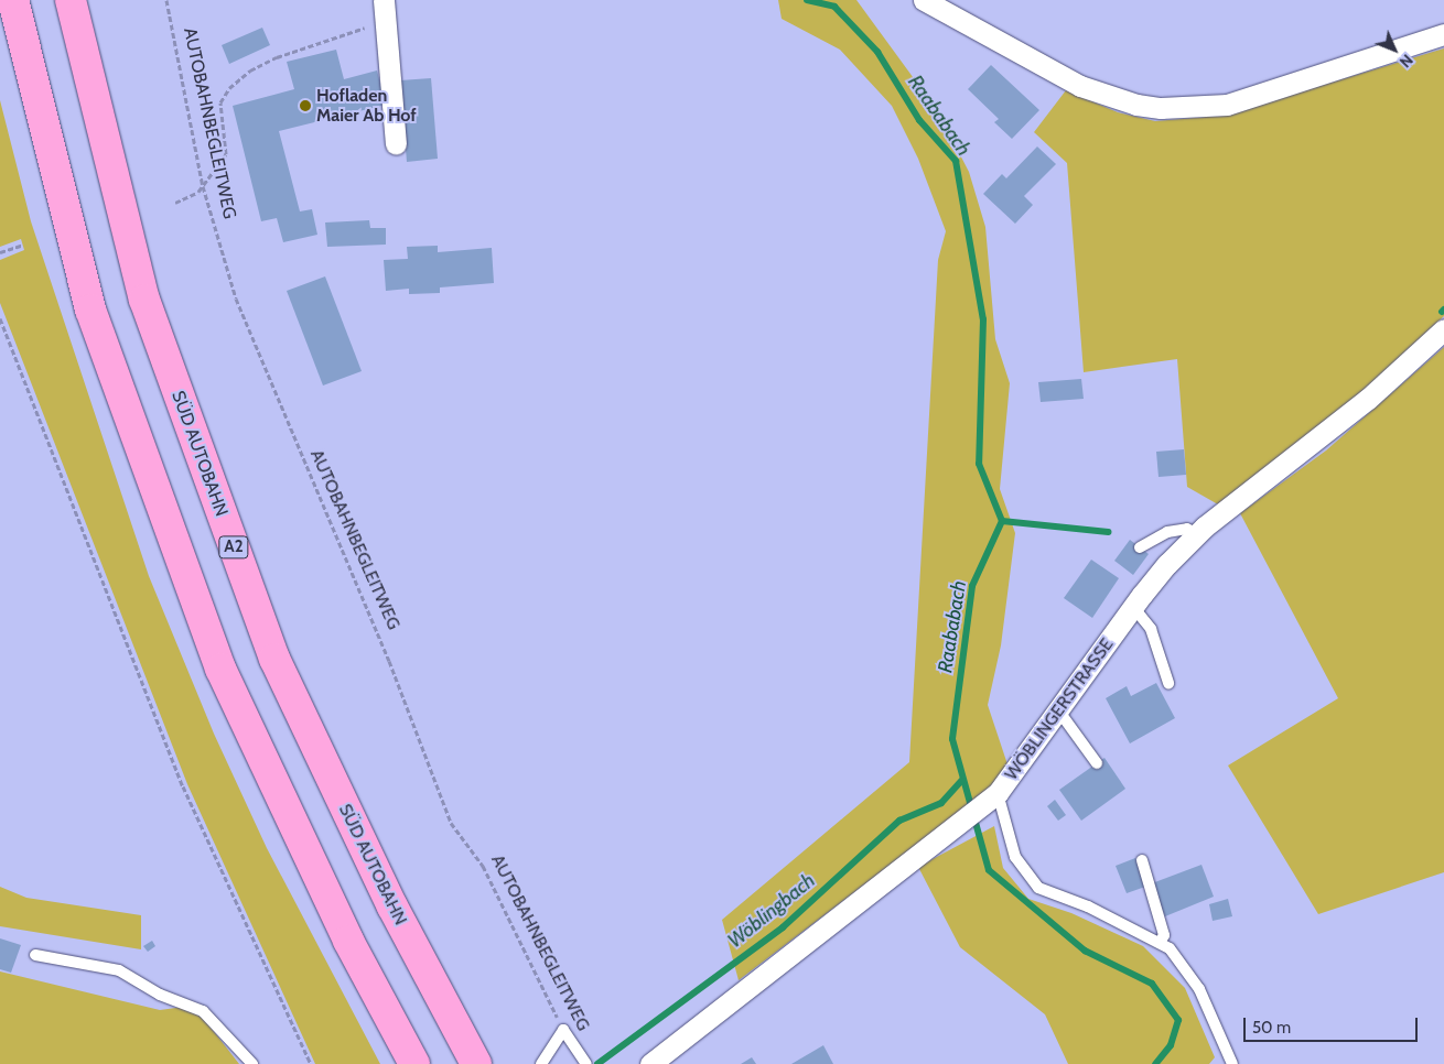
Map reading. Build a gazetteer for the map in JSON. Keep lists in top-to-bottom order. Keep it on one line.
{"streets":{"highway":["SÜD AUTOBAHN","A2"],"street":["WÖBLINGERSTRASSE"],"lane":["AUTOBAHNBEGLEITWEG"]},"water":["Raababach","Wöblingbach"],"places":["Hofladen Maier Ab Hof"],"scale_bar":"50 m","north":"bottom right"}
